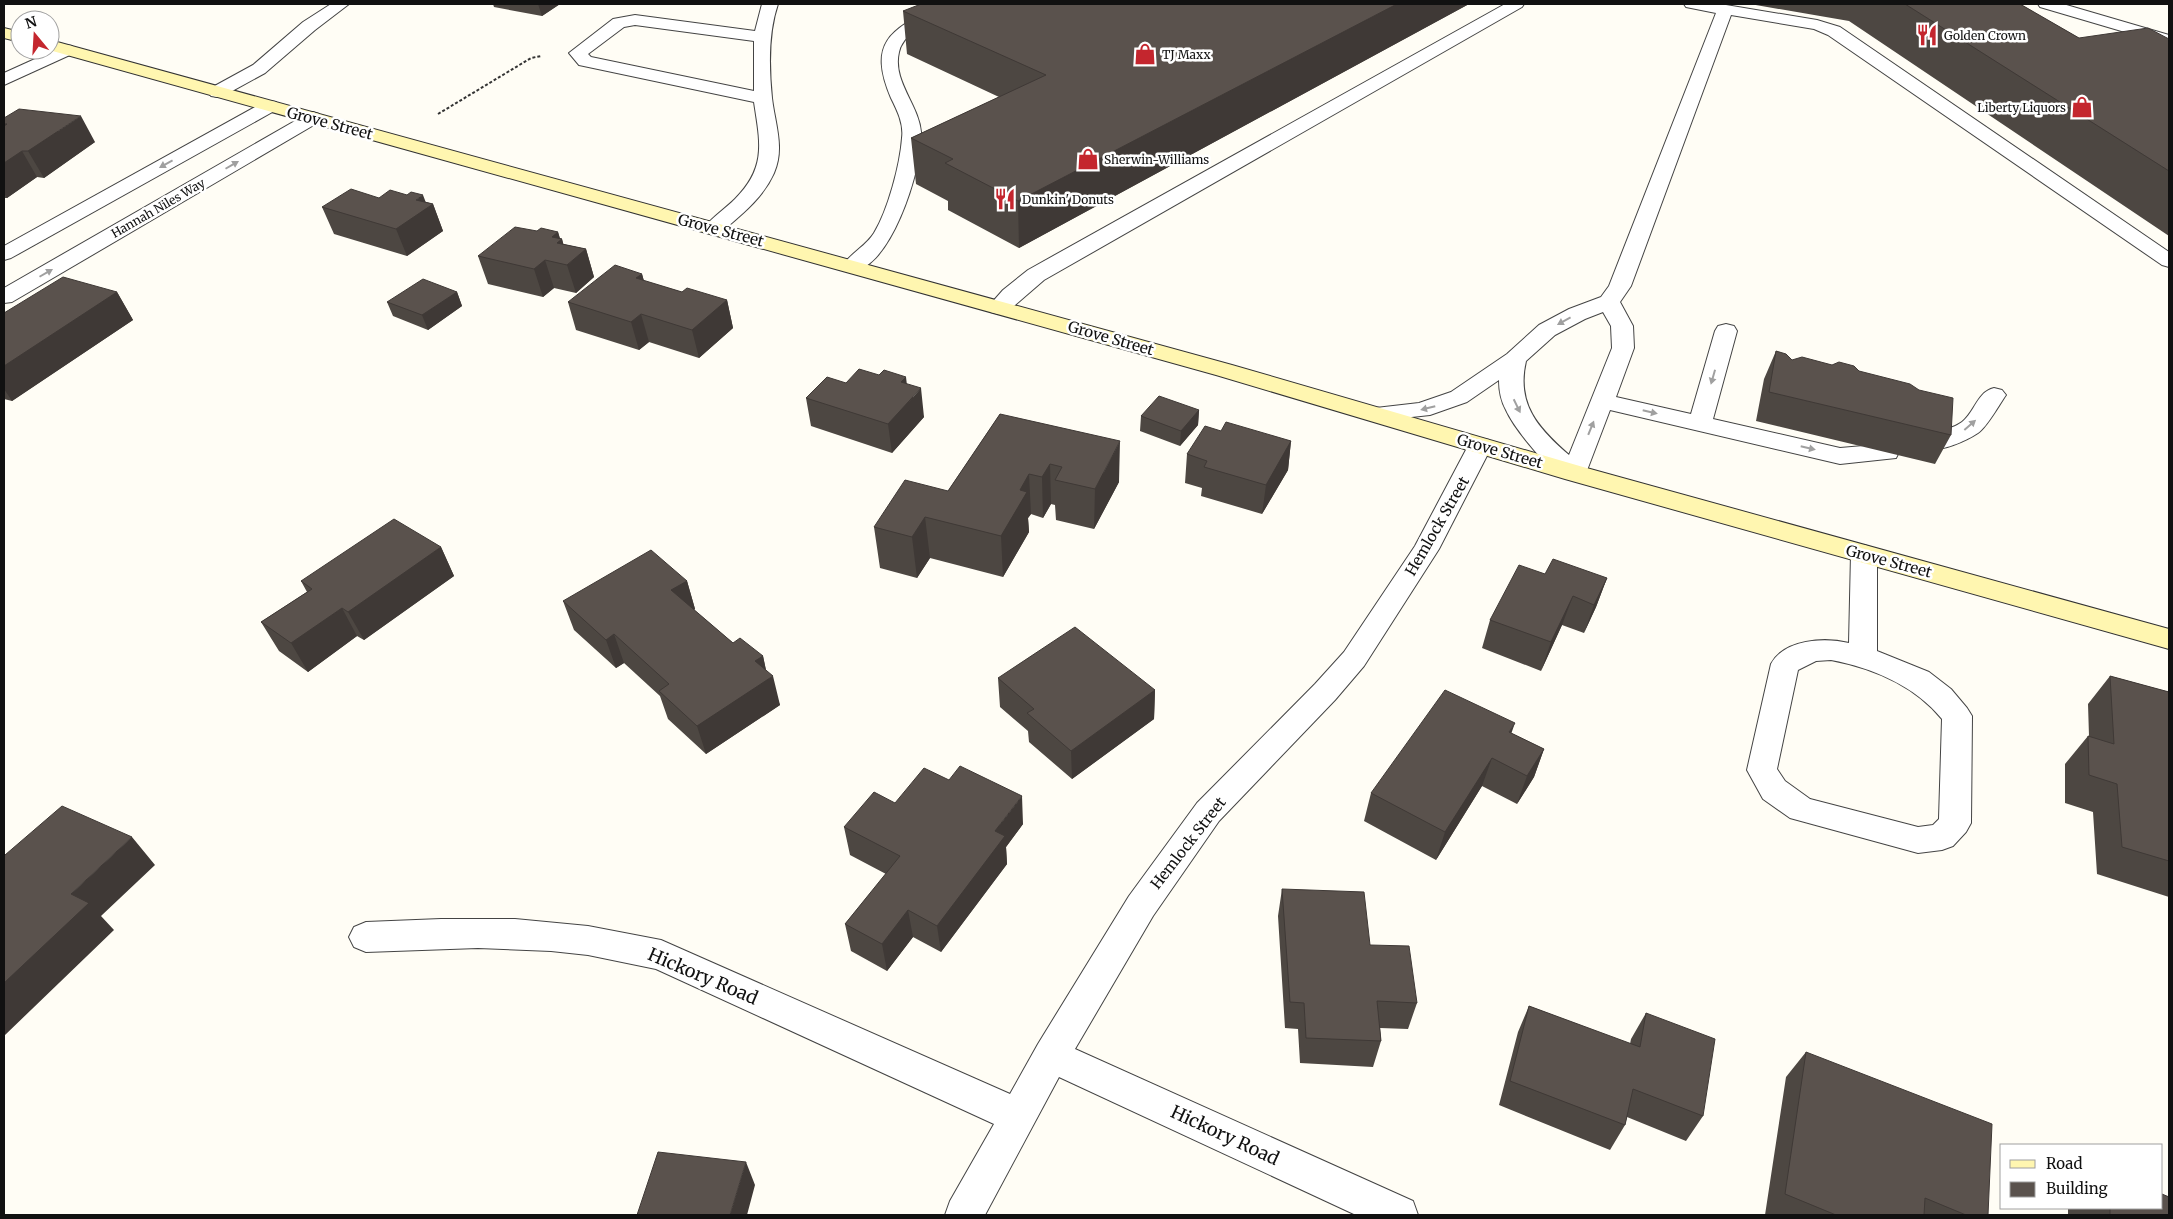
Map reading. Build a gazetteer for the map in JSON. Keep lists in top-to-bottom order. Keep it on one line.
{"streets":{"main road":["Grove Street"],"street":["Hannah Niles Way","Hemlock Street","Hickory Road"]},"crossings":[["Grove Street","Hannah Niles Way"],["Grove Street","Hemlock Street"],["Hemlock Street","Hickory Road"]],"places":{"restaurant":["Golden Crown","Dunkin' Donuts"],"shop":["TJ Maxx","Liberty Liquors","Sherwin-Williams"]},"legend":["Road","Building"],"north":"top"}
